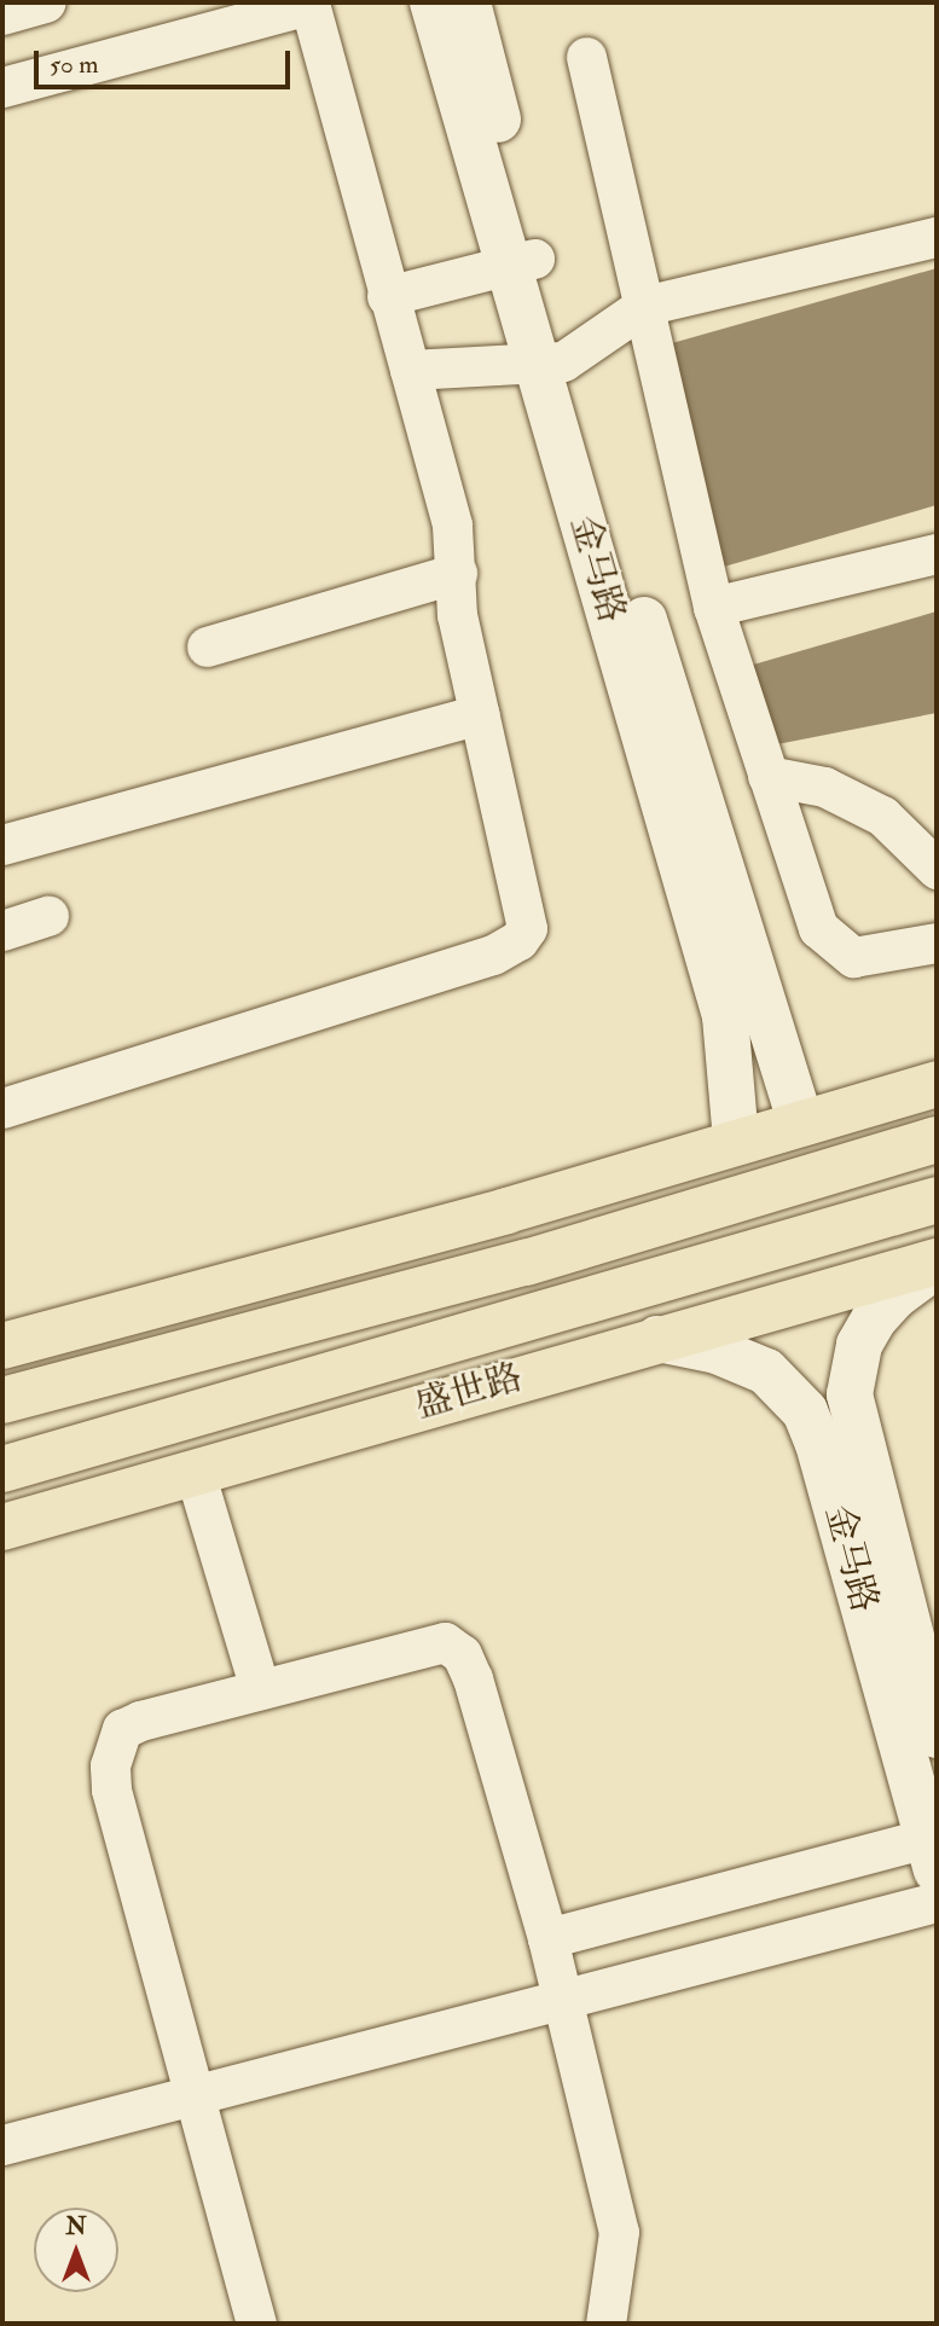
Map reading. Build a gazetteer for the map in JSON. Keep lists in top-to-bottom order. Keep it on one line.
{"streets":{"main road":["盛世路"],"street":["金马路"]},"crossings":[["金马路","盛世路"]],"scale_bar":"50 m","north":"top"}
